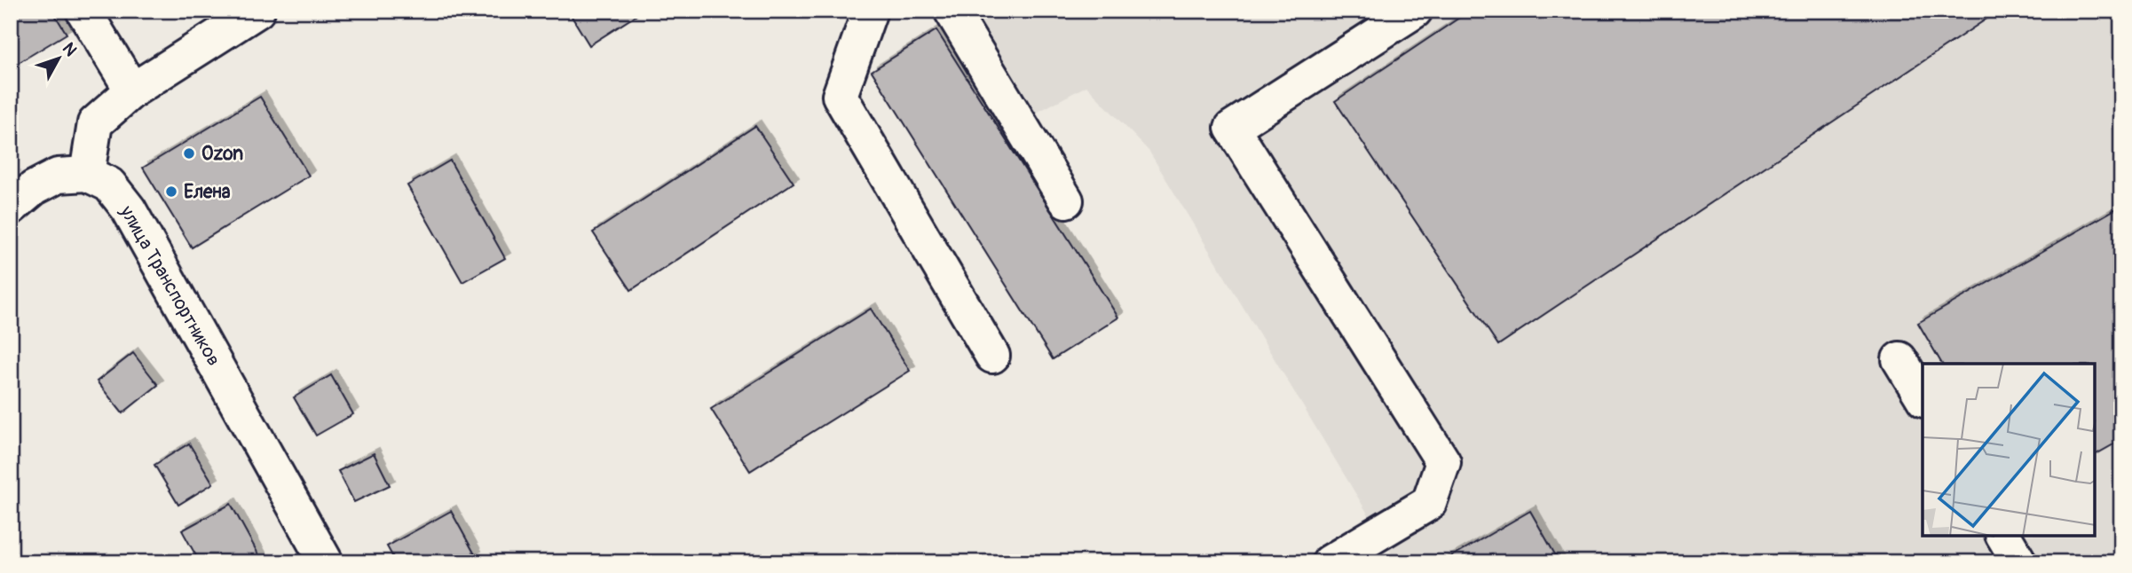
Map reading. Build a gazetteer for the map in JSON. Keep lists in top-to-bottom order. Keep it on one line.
{"streets":{"street":["улица Транспортников"]},"places":["Ozon","Елена"],"north":"top right"}
